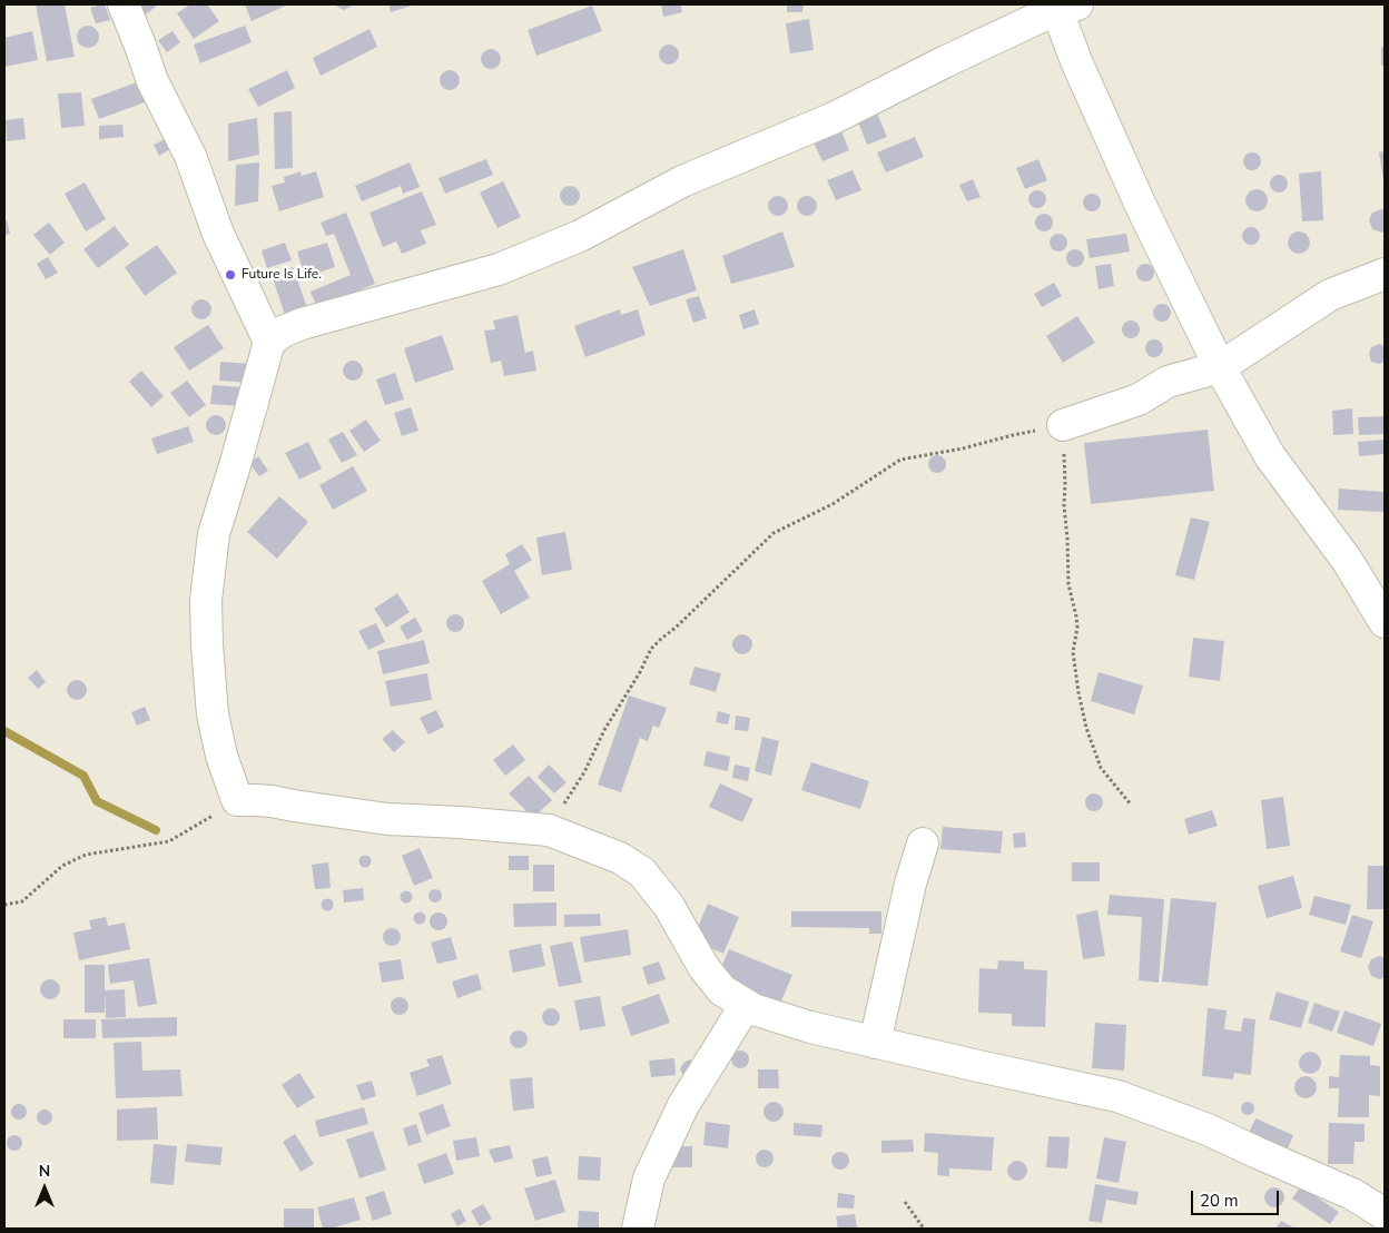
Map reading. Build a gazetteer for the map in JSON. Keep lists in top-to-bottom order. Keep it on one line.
{"places":["Future Is Life."],"scale_bar":"20 m","north":"top"}
